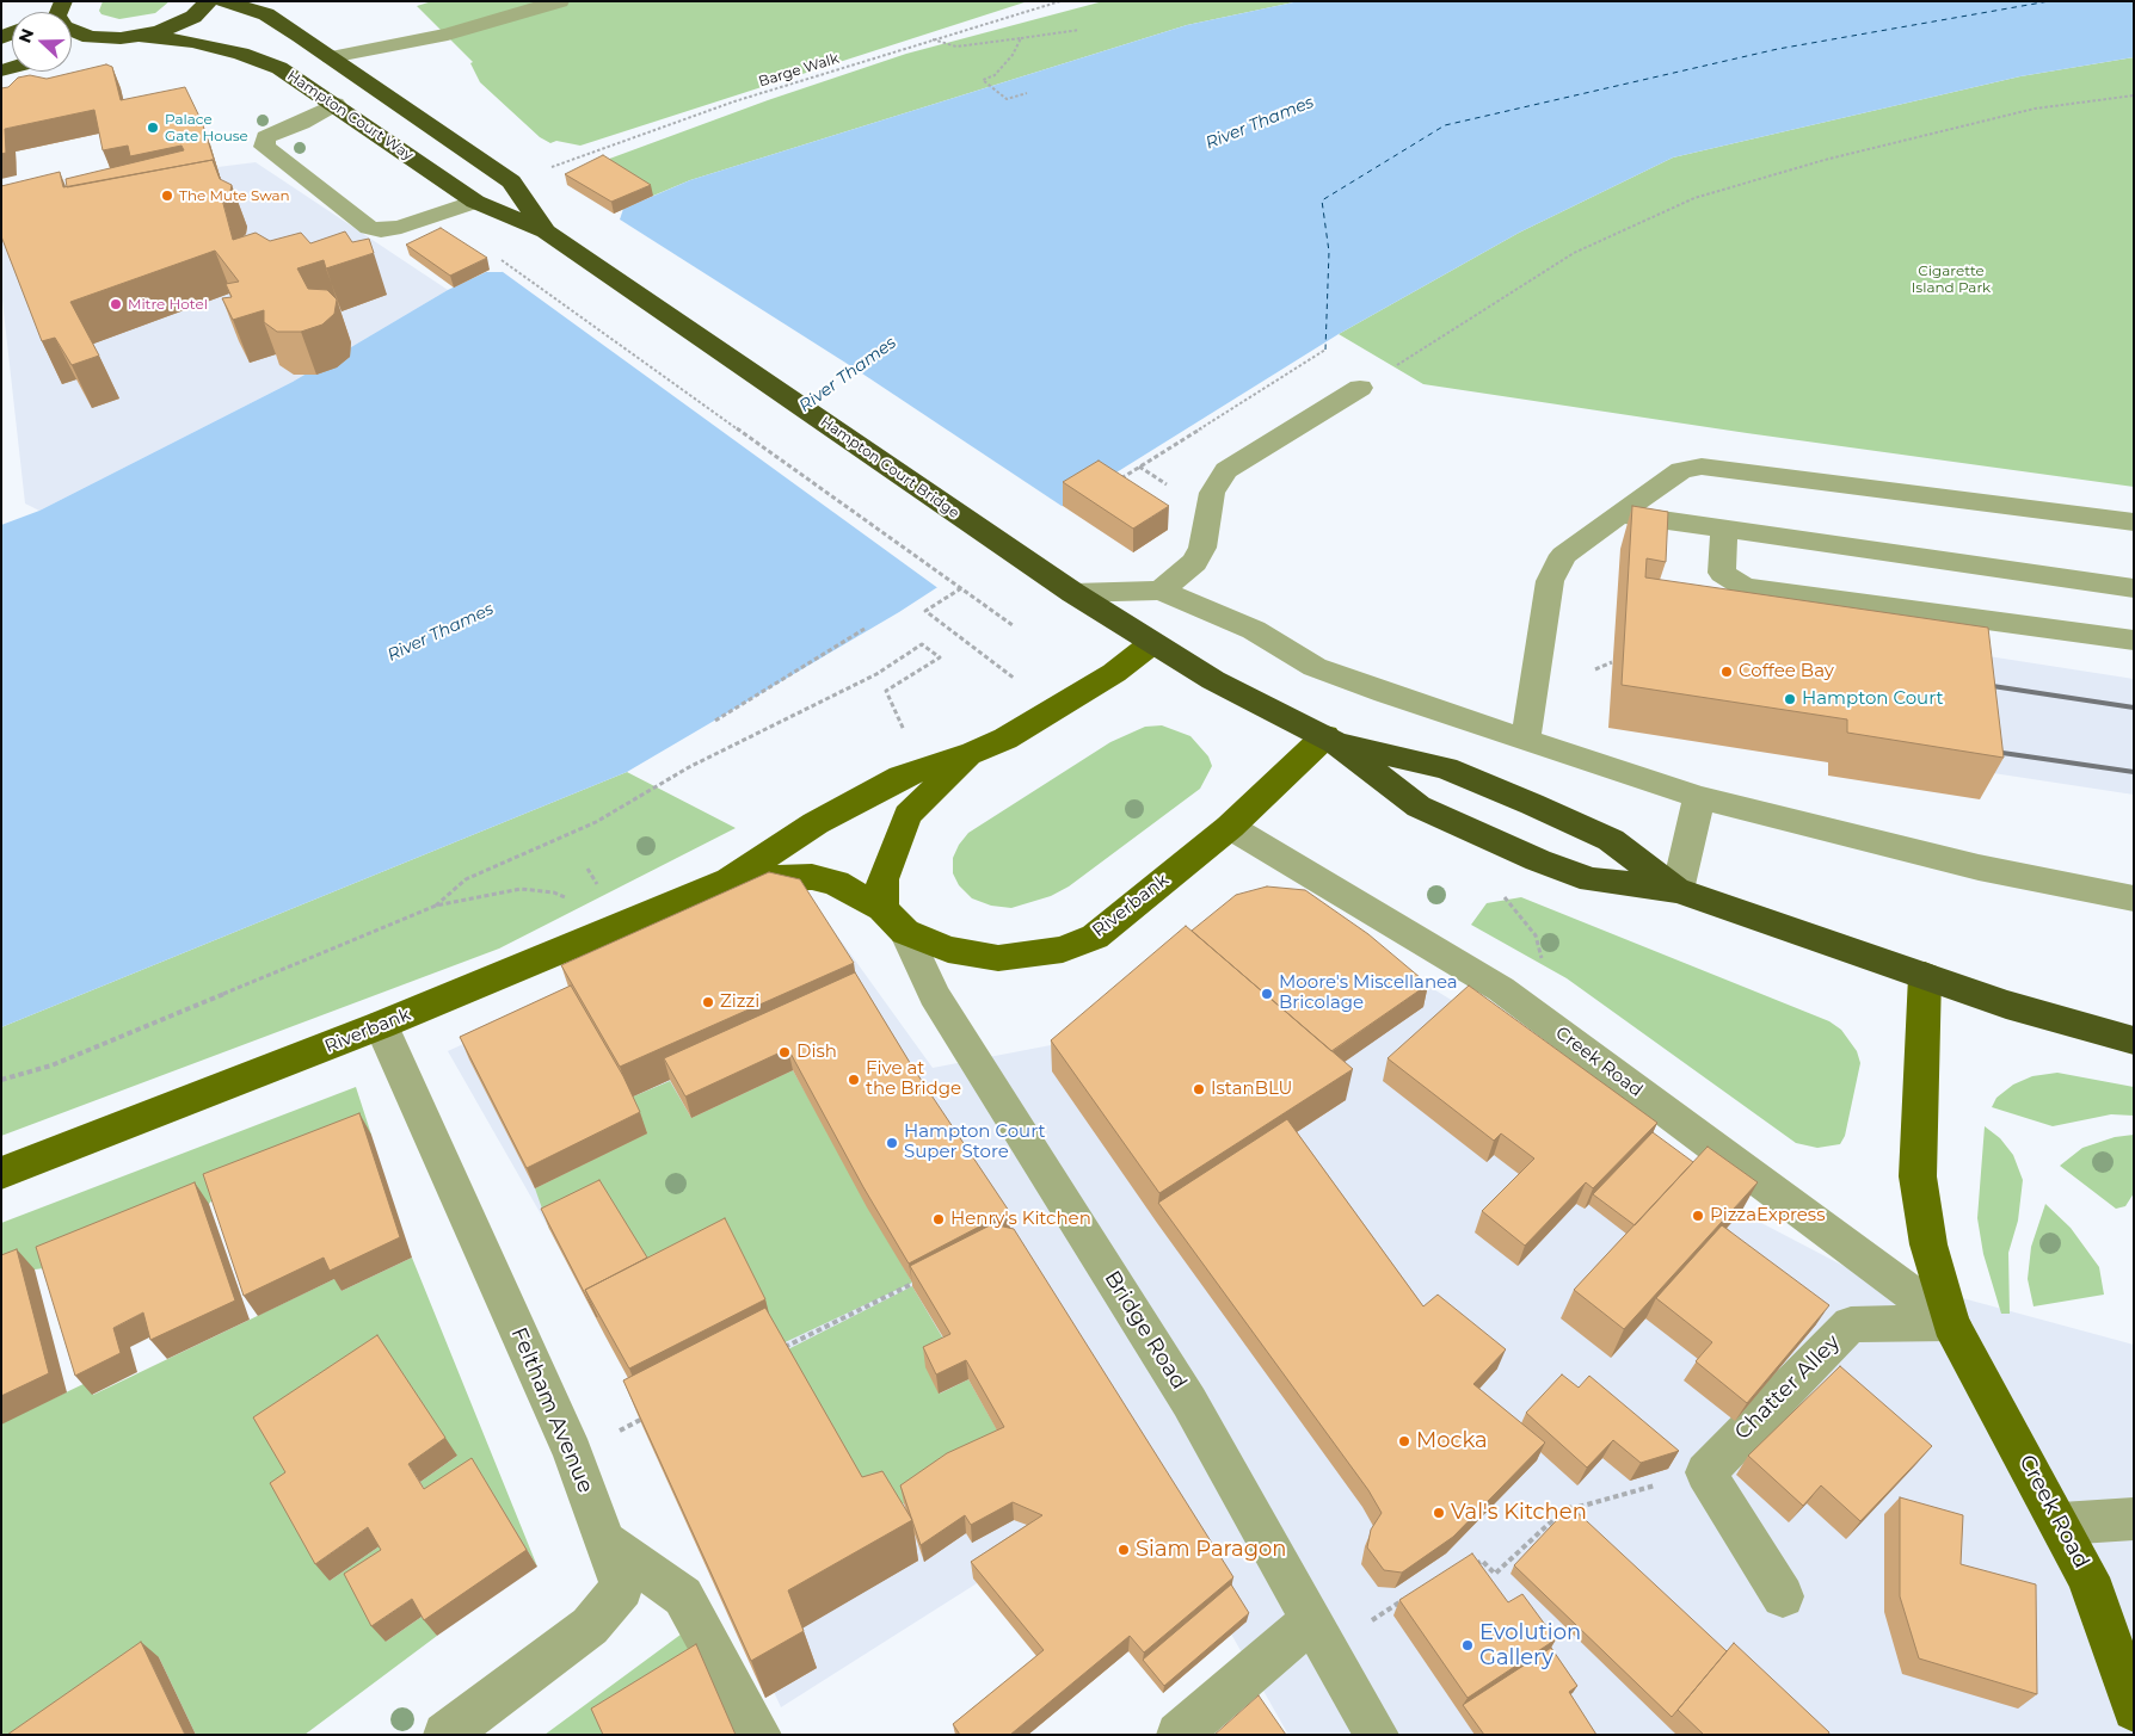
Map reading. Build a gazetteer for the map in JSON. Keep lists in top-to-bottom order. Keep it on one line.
{"streets":{"highway":["Hampton Court Way","Hampton Court Bridge"],"main road":["Riverbank","Creek Road"],"street":["Bridge Road","Chatter Alley","Feltham Avenue"],"path":["Barge Walk"]},"crossings":[["Hampton Court Way","Hampton Court Bridge"],["Hampton Court Bridge","Riverbank"],["Riverbank","Creek Road"],["Riverbank","Bridge Road"],["Riverbank","Feltham Avenue"],["Creek Road","Chatter Alley"]],"water":["River Thames"],"parks":["Cigarette Island Park"],"places":["Palace Gate House","The Mute Swan","Mitre Hotel","Coffee Bay","Hampton Court","Moore's Miscellanea Bricolage","Zizzi","Dish","Five at the Bridge","IstanBLU","Hampton Court Super Store","PizzaExpress","Henry's Kitchen","Mocka","Val's Kitchen","Siam Paragon","Evolution Gallery"],"north":"left"}
